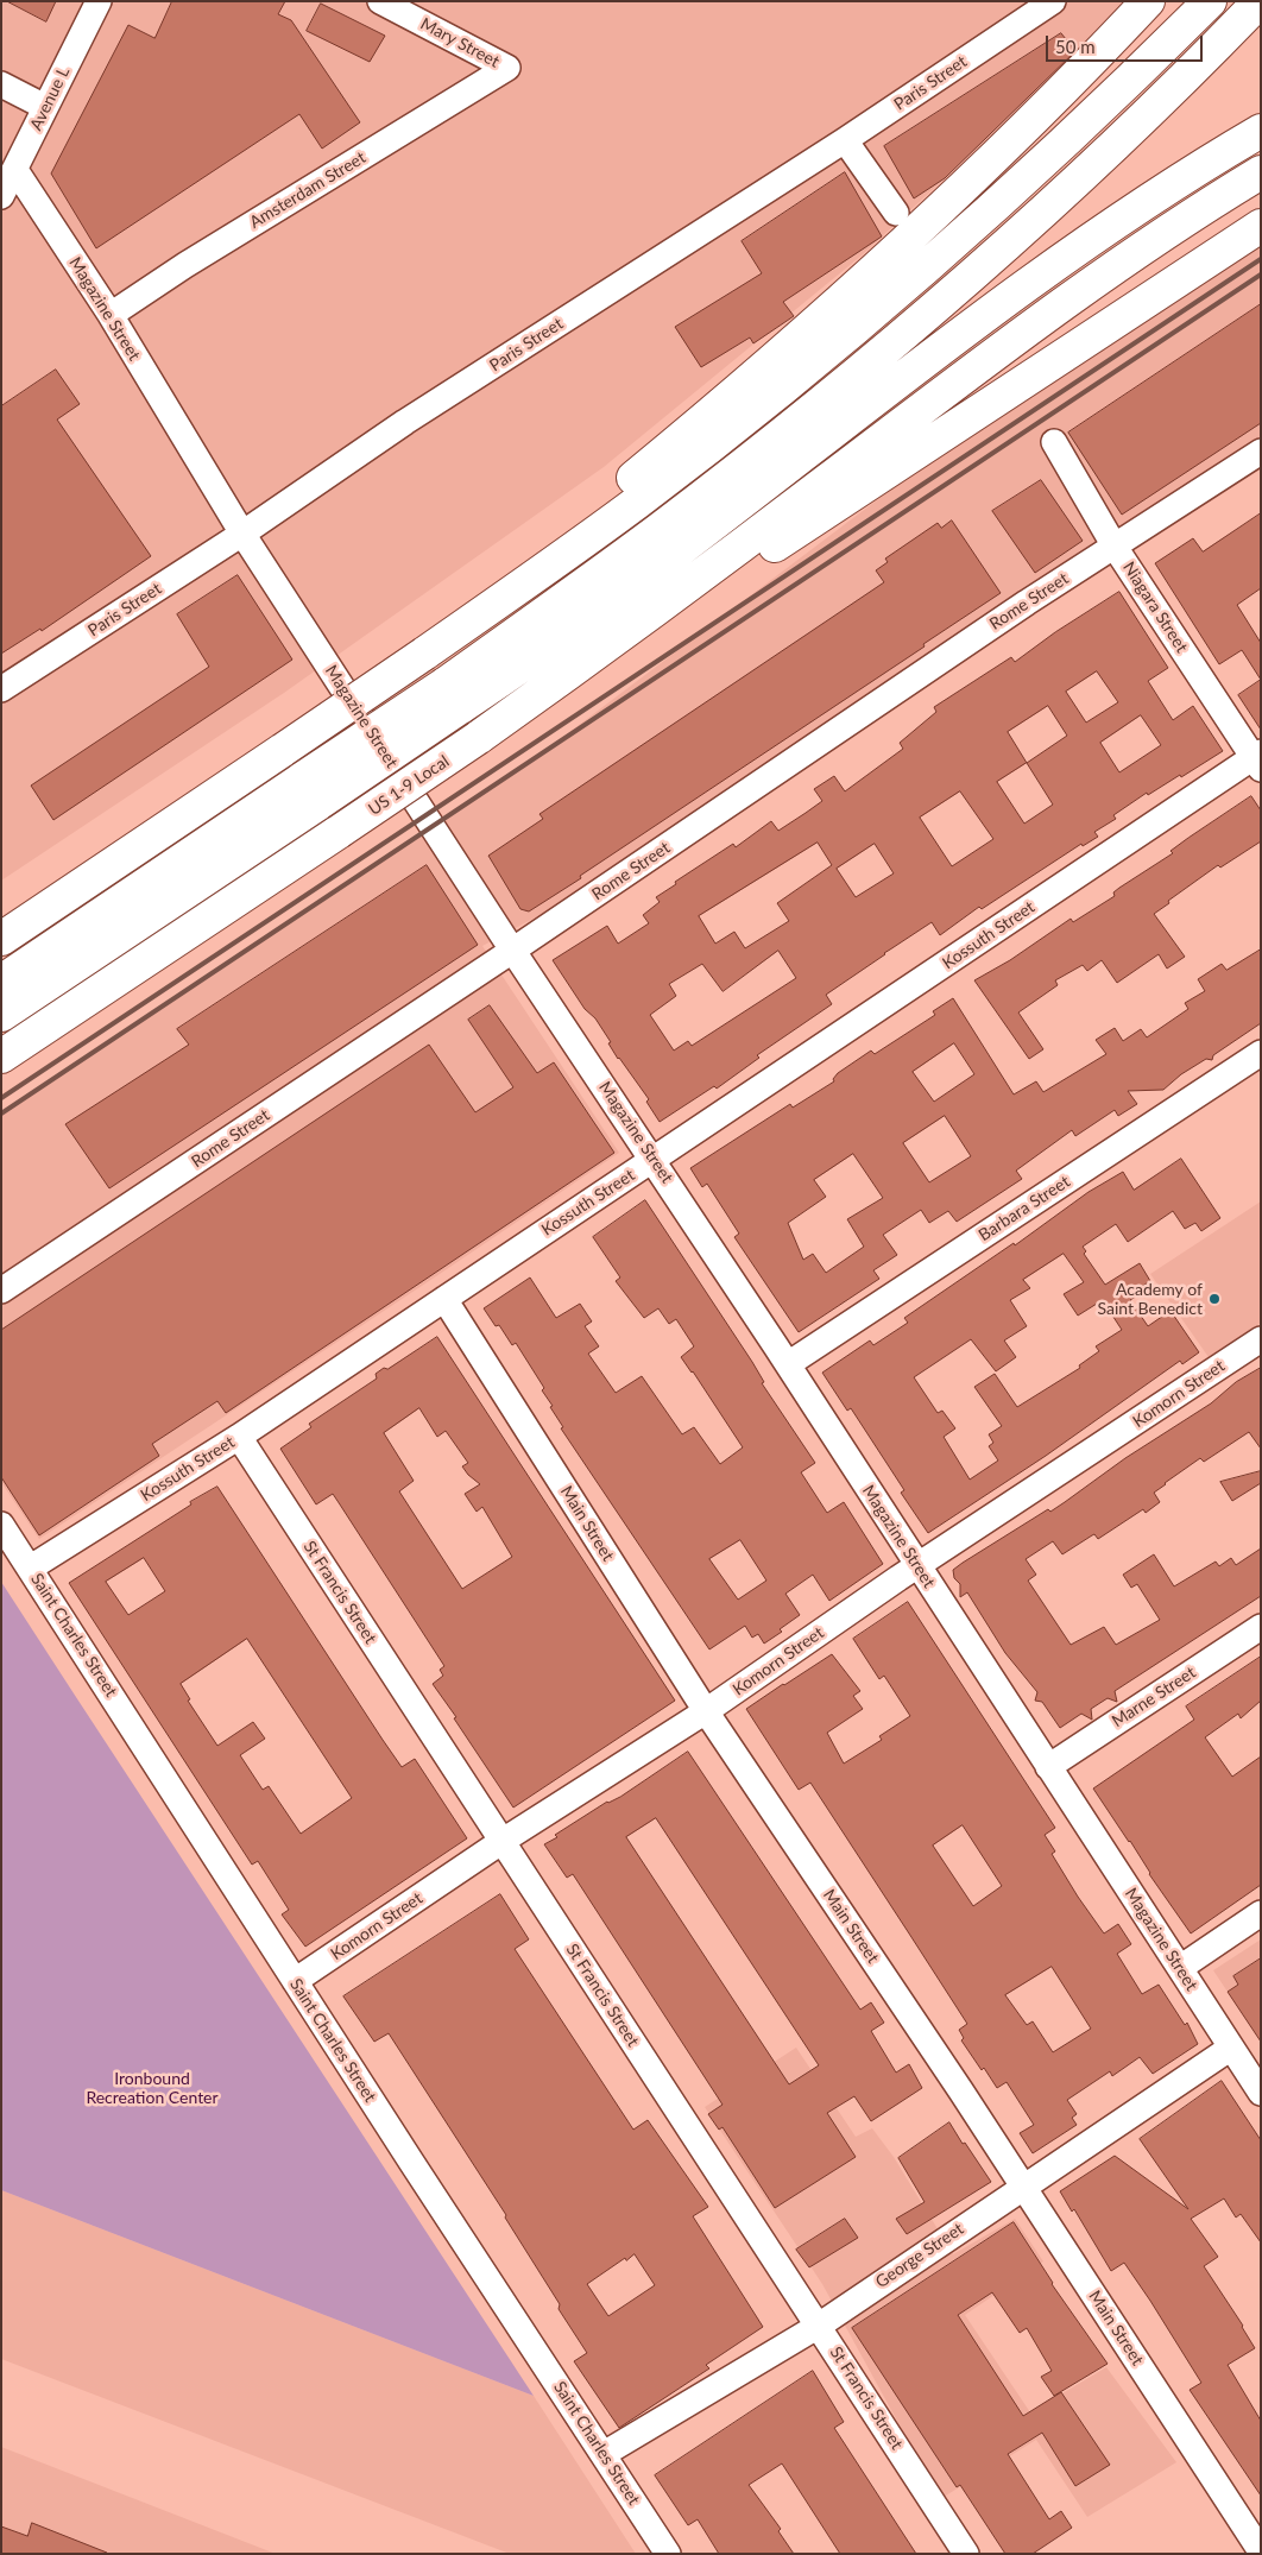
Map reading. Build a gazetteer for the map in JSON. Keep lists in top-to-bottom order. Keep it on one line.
{"streets":{"highway":["US 1-9 Local"],"street":["Mary Street","Paris Street","Avenue L","Amsterdam Street","Magazine Street","Rome Street","Niagara Street","Kossuth Street","Barbara Street","Komorn Street","Main Street","St Francis Street","Saint Charles Street","Marne Street","George Street"]},"crossings":[["Mary Street","Amsterdam Street"],["Paris Street","Magazine Street"],["Avenue L","Magazine Street"],["Amsterdam Street","Magazine Street"],["Magazine Street","Rome Street"],["Magazine Street","Kossuth Street"],["Magazine Street","Barbara Street"],["Magazine Street","Komorn Street"],["Magazine Street","Marne Street"],["Magazine Street","George Street"],["Rome Street","Niagara Street"],["Niagara Street","Kossuth Street"],["Kossuth Street","Main Street"],["Kossuth Street","St Francis Street"],["Kossuth Street","Saint Charles Street"],["Komorn Street","Main Street"],["Komorn Street","St Francis Street"],["Komorn Street","Saint Charles Street"],["Main Street","George Street"],["St Francis Street","George Street"],["Saint Charles Street","George Street"]],"parks":["Ironbound Recreation Center"],"places":["Academy of Saint Benedict"],"scale_bar":"50 m"}
